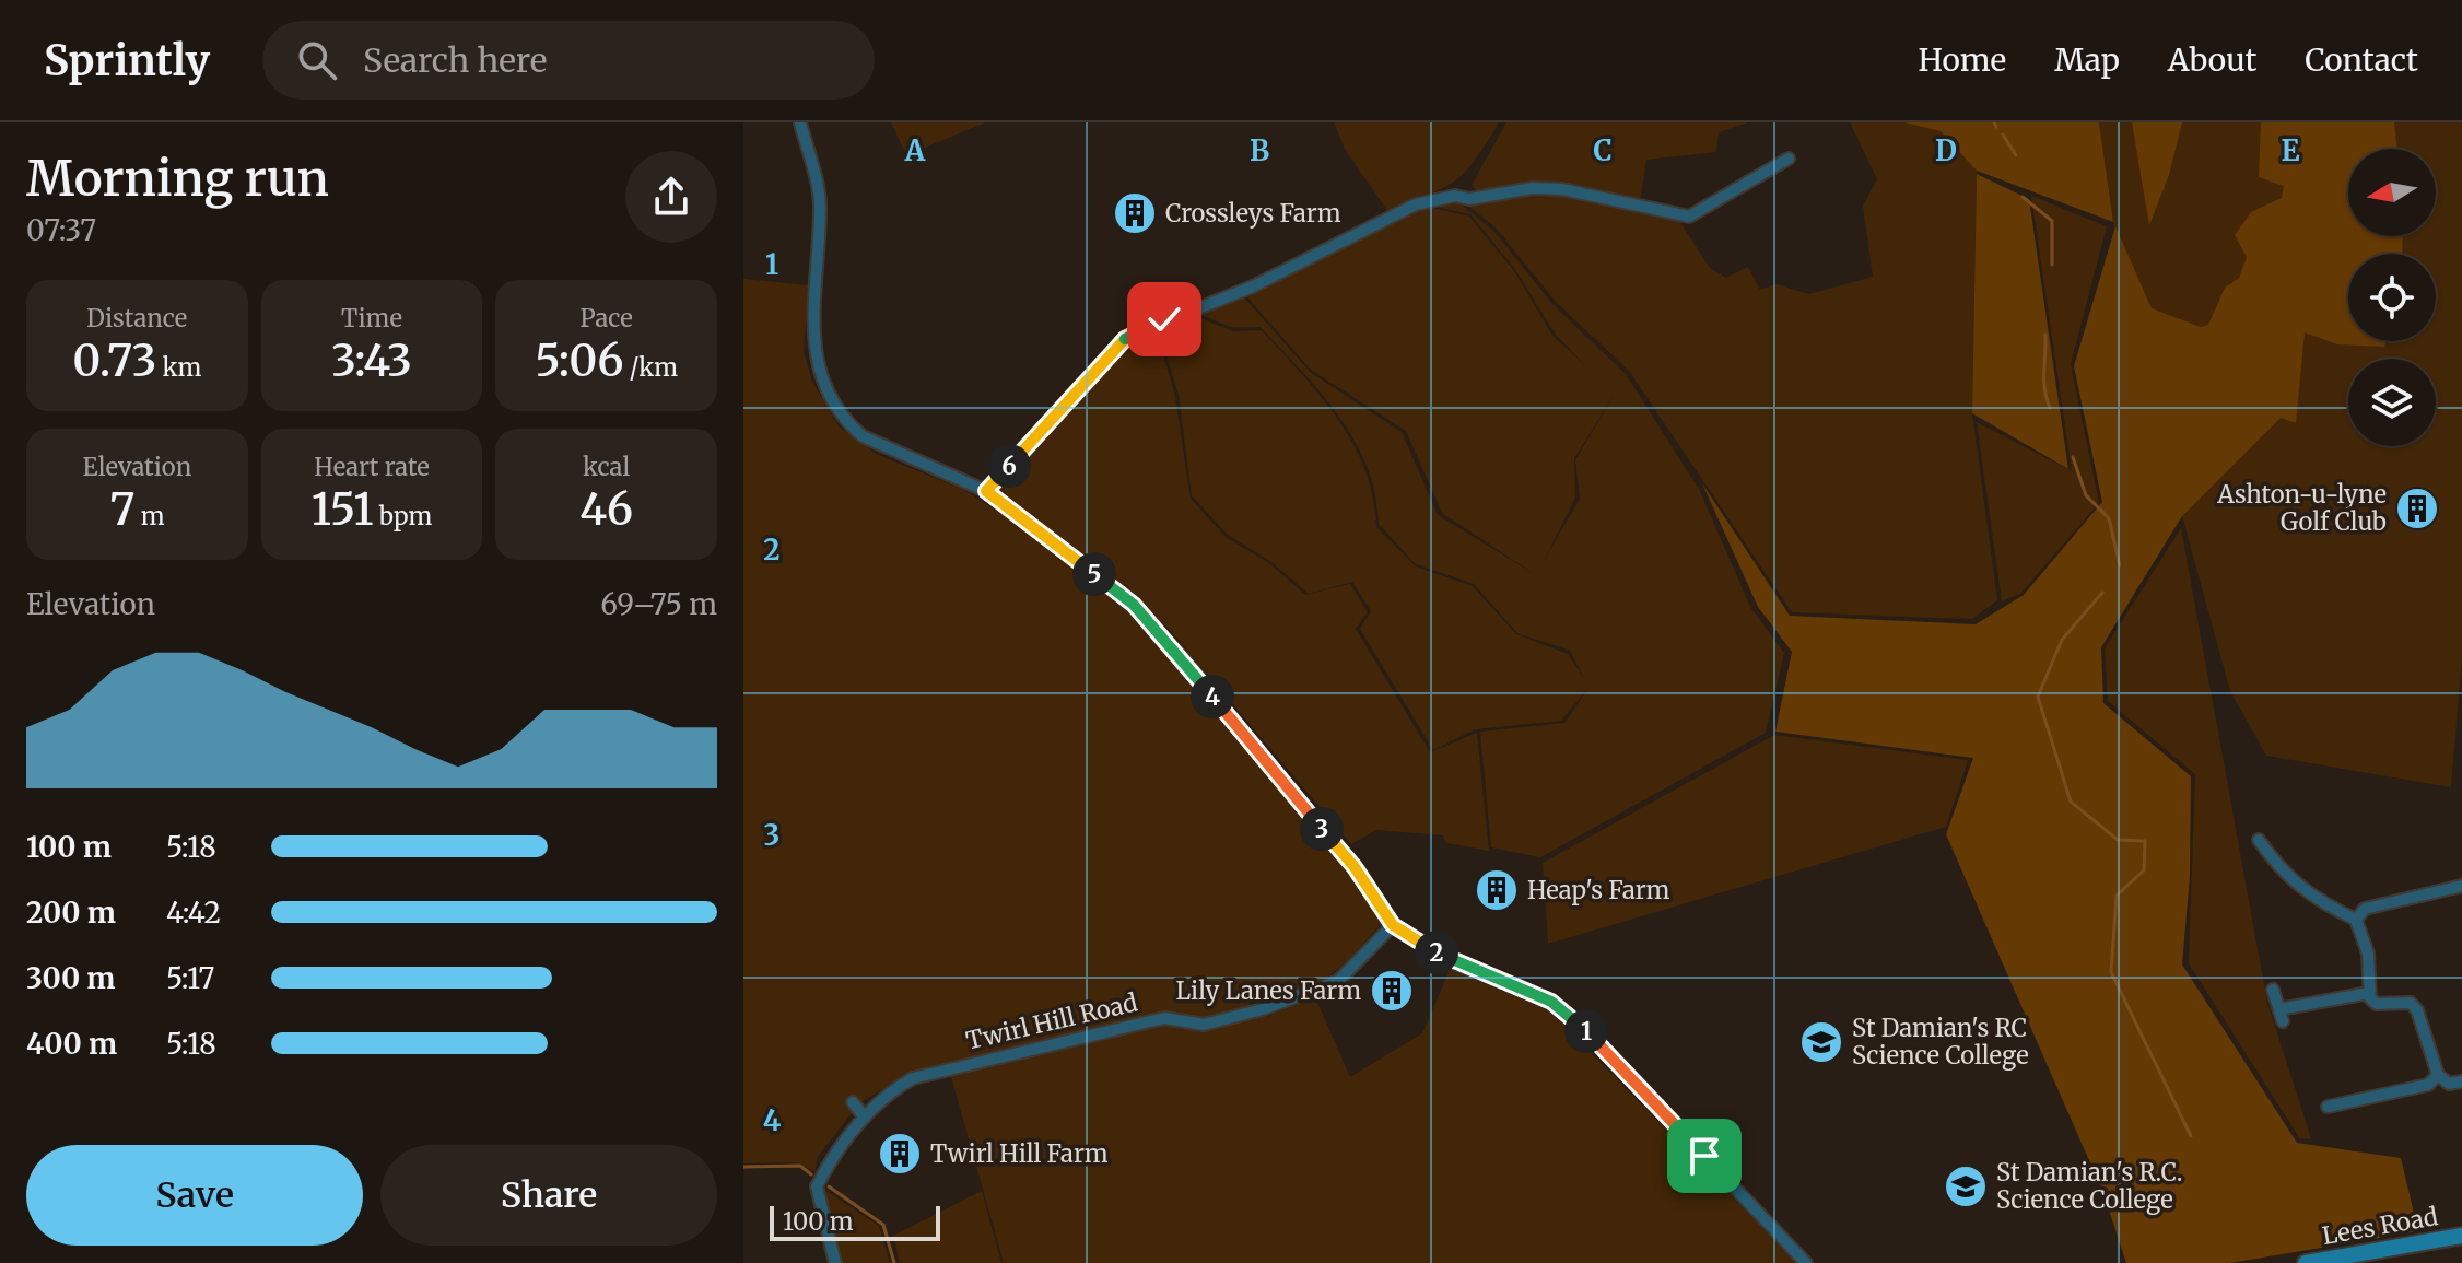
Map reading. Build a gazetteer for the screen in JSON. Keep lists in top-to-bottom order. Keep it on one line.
{"streets":{"main road":["Lees Road"],"street":["Twirl Hill Road"]},"places":{"building":["Crossleys Farm","Ashton-u-lyne Golf Club","Heap's Farm","Lily Lanes Farm","Twirl Hill Farm"],"school or university":["St Damian's RC Science College","St Damian's R.C. Science College"]},"scale_bar":"100 m","north":"left","page":{"header":"Sprintly","search":"Search here","nav":["Home","Map","About","Contact"],"heading":["Morning run","07:37"],"stats":[["Distance","0.73 km"],["Time","3:43"],["Pace","5:06 /km"],["Elevation","7 m"],["Heart rate","151 bpm"],["kcal","46"]],"pins":["6","5","4","3","2","1"],"chart":["Elevation","69–75 m"],"list":[{"name":"100 m","note":"5:18"},{"name":"200 m","note":"4:42"},{"name":"300 m","note":"5:17"},{"name":"400 m","note":"5:18"}],"buttons":["Save","Share"],"scale":"100 m"},"grid":{"columns":["A","B","C","D","E"],"rows":["1","2","3","4"]}}
